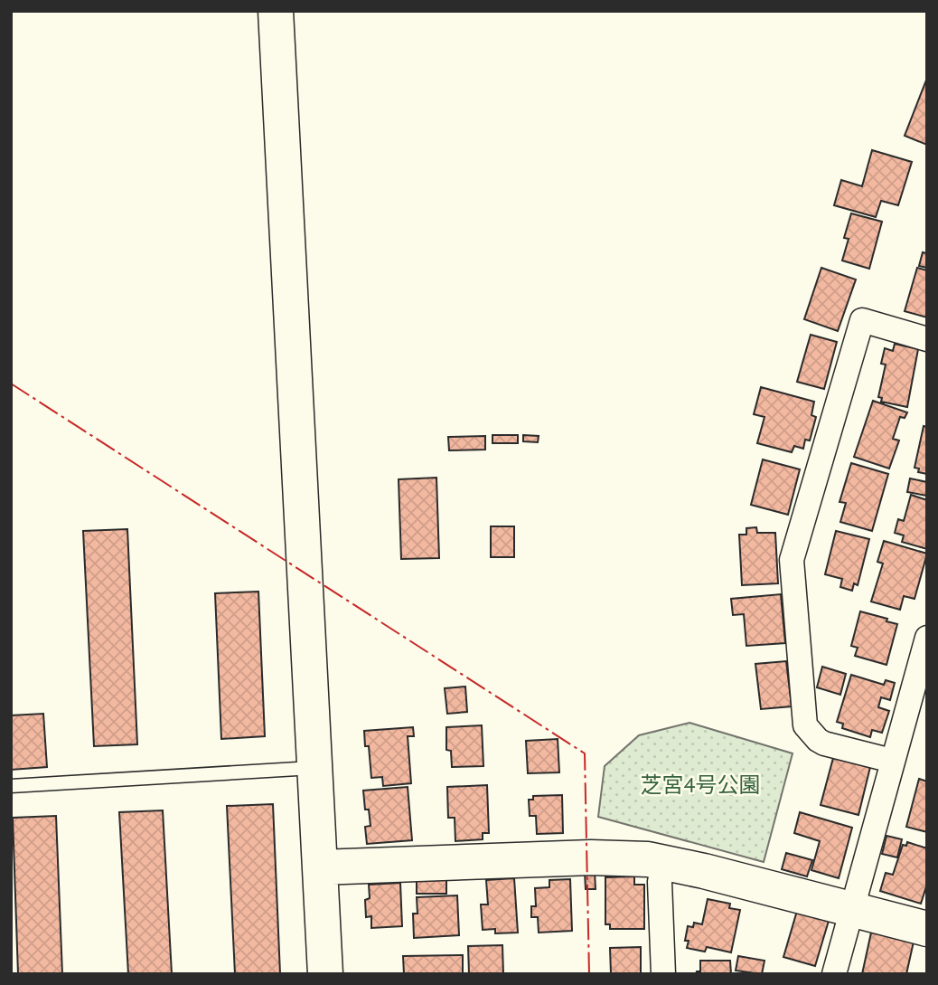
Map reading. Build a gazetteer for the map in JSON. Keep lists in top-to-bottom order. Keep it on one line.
{"parks":["芝宮4号公園"]}
